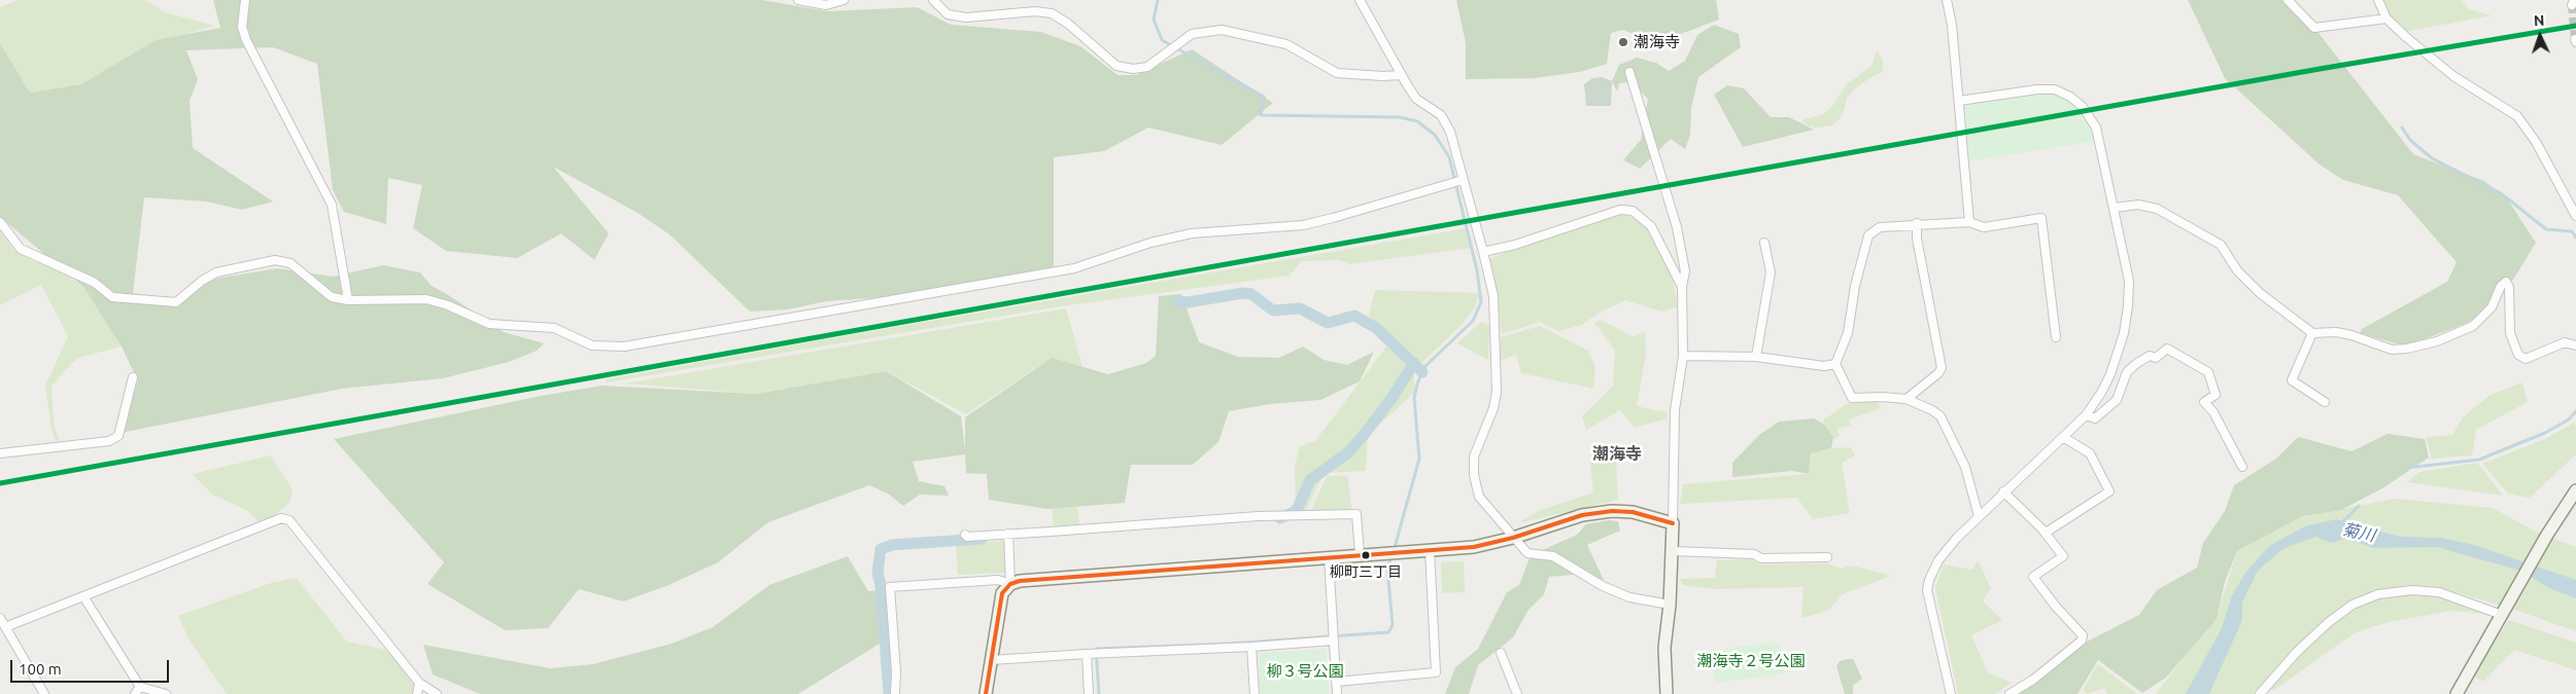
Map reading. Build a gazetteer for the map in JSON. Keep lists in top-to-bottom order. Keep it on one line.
{"districts":["潮海寺"],"water":["菊川"],"parks":["潮海寺２号公園","柳３号公園"],"places":["潮海寺","柳町三丁目"],"scale_bar":"100 m","north":"top"}
